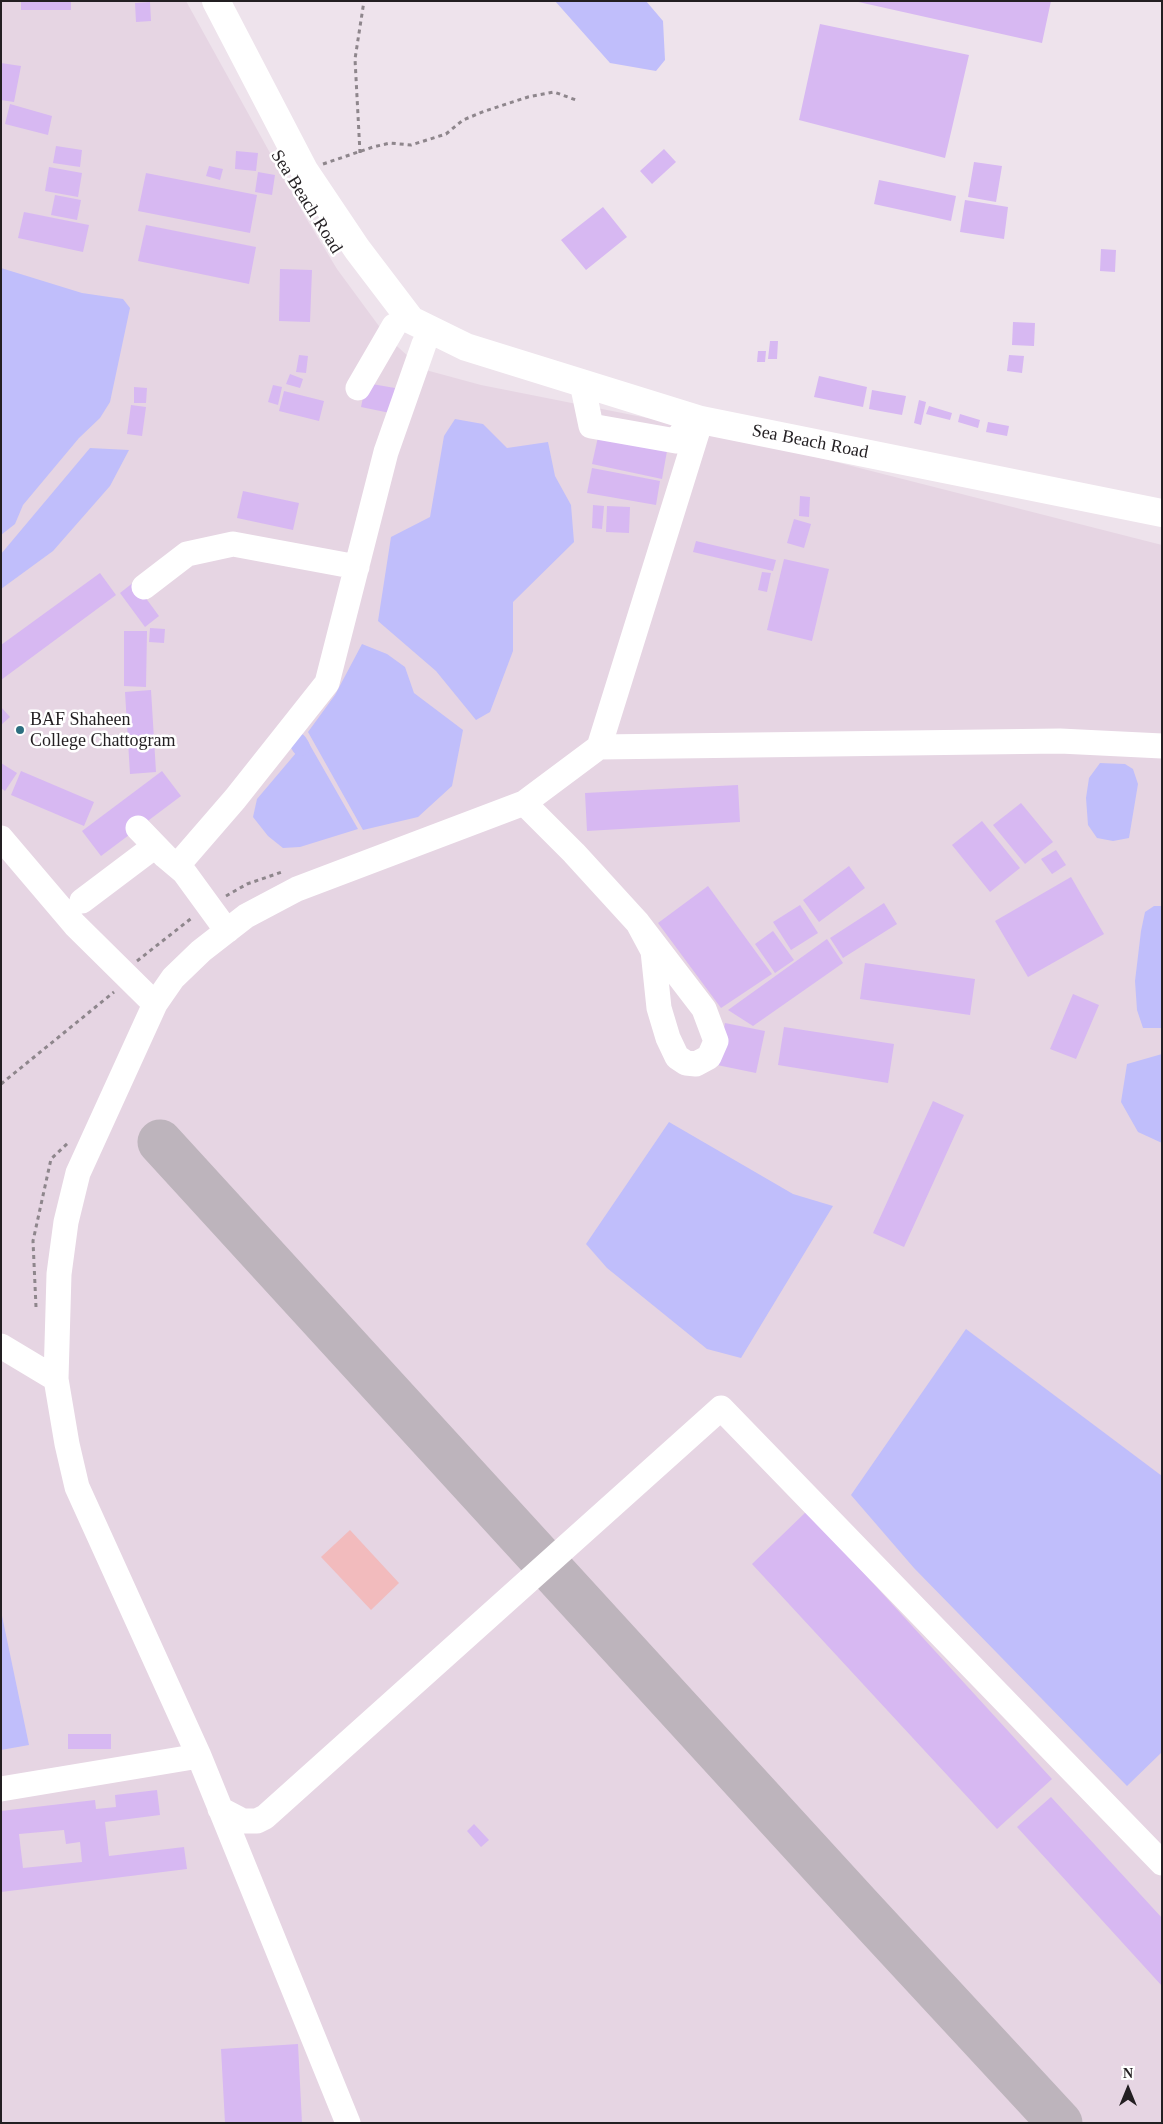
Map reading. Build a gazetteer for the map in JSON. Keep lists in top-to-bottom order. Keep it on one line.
{"streets":{"main road":["Sea Beach Road"]},"places":["BAF Shaheen College Chattogram"],"north":"top"}
